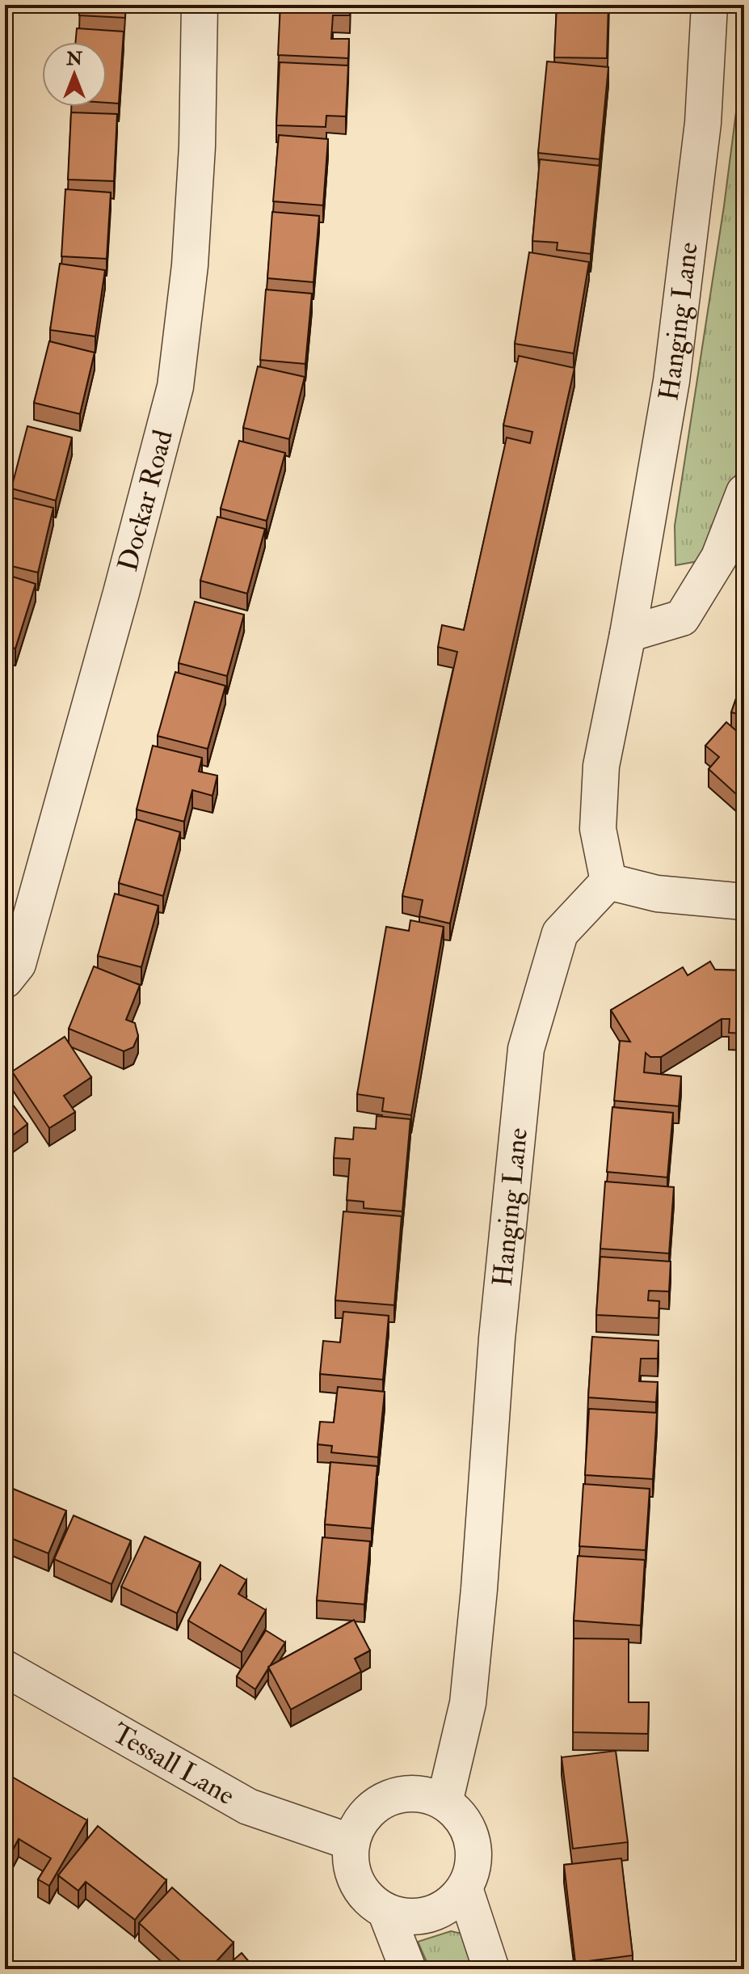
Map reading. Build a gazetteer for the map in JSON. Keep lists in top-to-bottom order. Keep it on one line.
{"streets":{"street":["Hanging Lane","Dockar Road","Tessall Lane"]},"crossings":[["Hanging Lane","Tessall Lane"]],"north":"top"}
